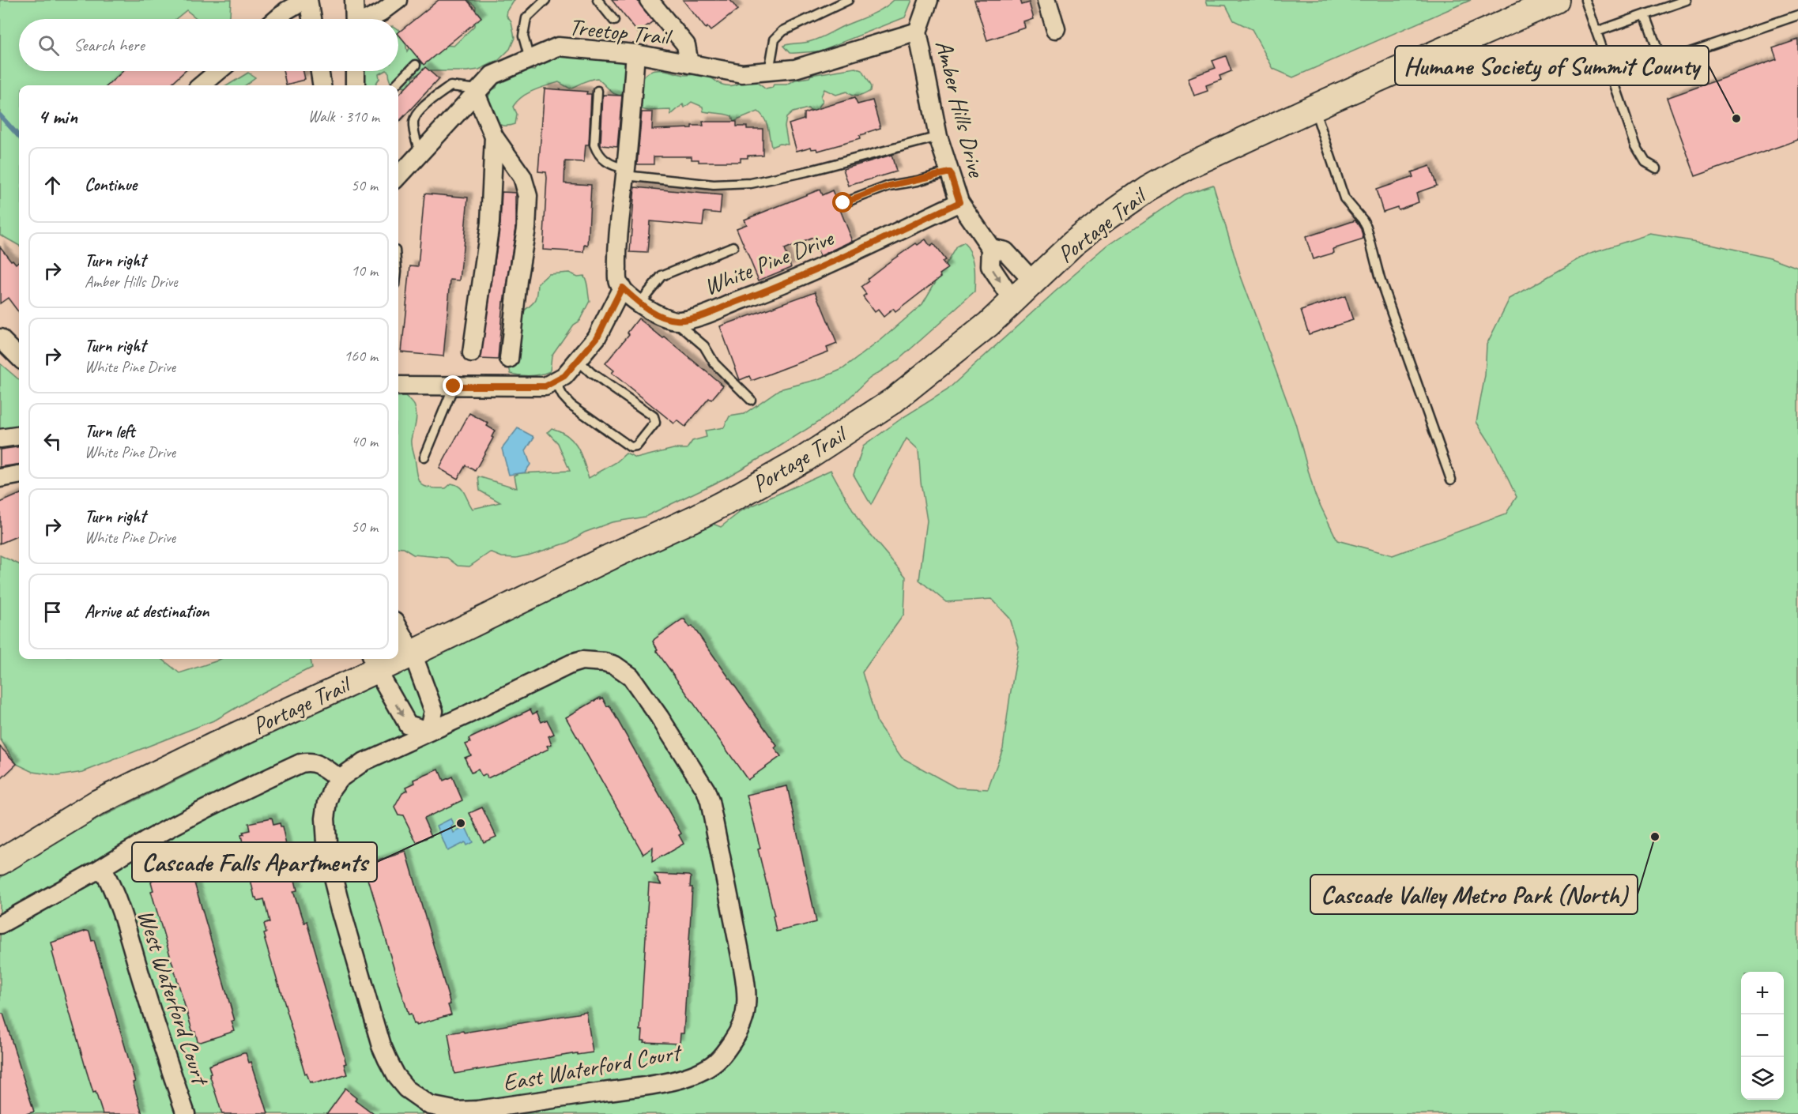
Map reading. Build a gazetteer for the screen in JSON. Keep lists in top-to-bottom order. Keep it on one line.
{"streets":{"main road":["Portage Trail"],"street":["Treetop Trail","Amber Hills Drive","White Pine Drive","West Waterford Court","East Waterford Court"]},"crossings":[["Treetop Trail","Amber Hills Drive"],["Amber Hills Drive","Portage Trail"],["Amber Hills Drive","White Pine Drive"]],"places":["Humane Society of Summit County","Cascade Falls Apartments","Cascade Valley Metro Park (North)"],"page":{"search":"Search here","heading":["4 min","Walk · 310 m"],"list":[["Continue","50 m"],["Turn right","Amber Hills Drive","10 m"],["Turn right","White Pine Drive","160 m"],["Turn left","White Pine Drive","40 m"],["Turn right","White Pine Drive","50 m"],"Arrive at destination"],"map_buttons":["+","−"]}}
